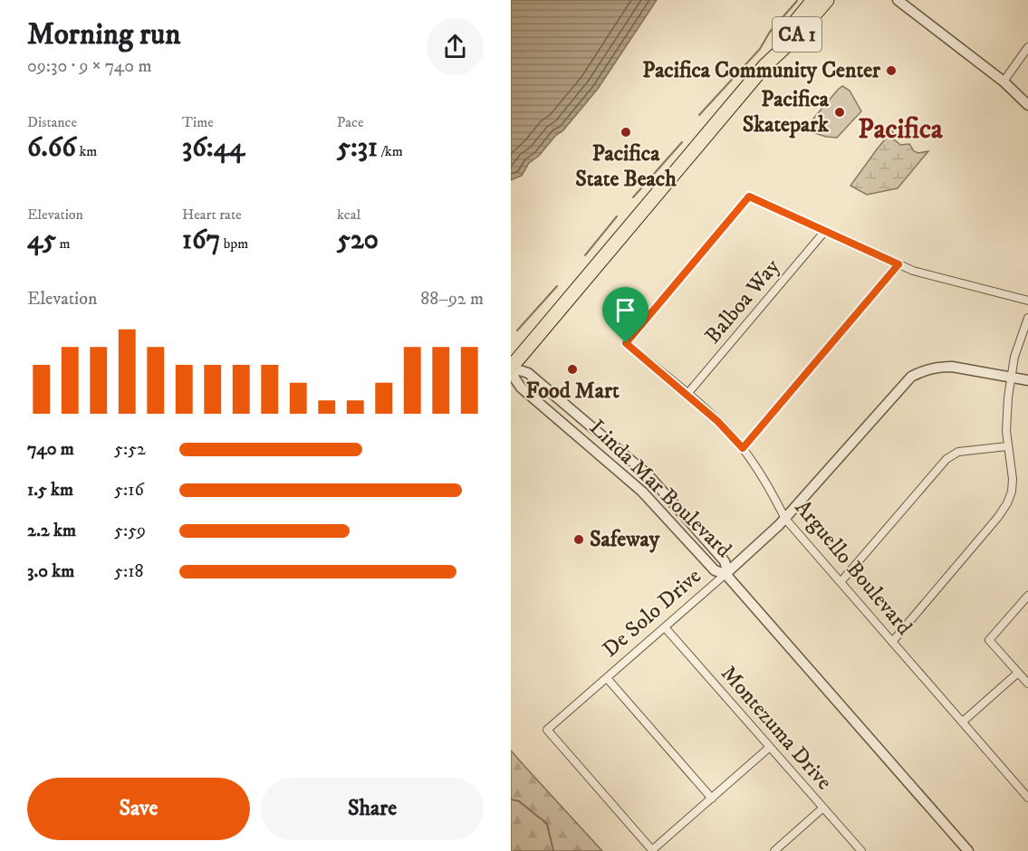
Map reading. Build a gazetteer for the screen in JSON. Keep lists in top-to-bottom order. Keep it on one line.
{"streets":{"highway":["CA 1"],"street":["Balboa Way","Linda Mar Boulevard","Arguello Boulevard","De Solo Drive","Montezuma Drive"]},"crossings":[["CA 1","Linda Mar Boulevard"],["Balboa Way","Arguello Boulevard"],["Linda Mar Boulevard","De Solo Drive"],["Arguello Boulevard","De Solo Drive"],["De Solo Drive","Montezuma Drive"]],"districts":["Pacifica"],"places":["Pacifica Community Center","Pacifica Skatepark","Pacifica State Beach","Food Mart","Safeway"],"page":{"heading":["Morning run","09:30 · 9 × 740 m"],"stats":[["Distance","6.66 km"],["Time","36:44"],["Pace","5:31 /km"],["Elevation","45 m"],["Heart rate","167 bpm"],["kcal","520"]],"chart":["Elevation","88–92 m"],"list":[{"name":"740 m","note":"5:52"},{"name":"1.5 km","note":"5:16"},{"name":"2.2 km","note":"5:59"},{"name":"3.0 km","note":"5:18"}],"buttons":["Save","Share"]}}
